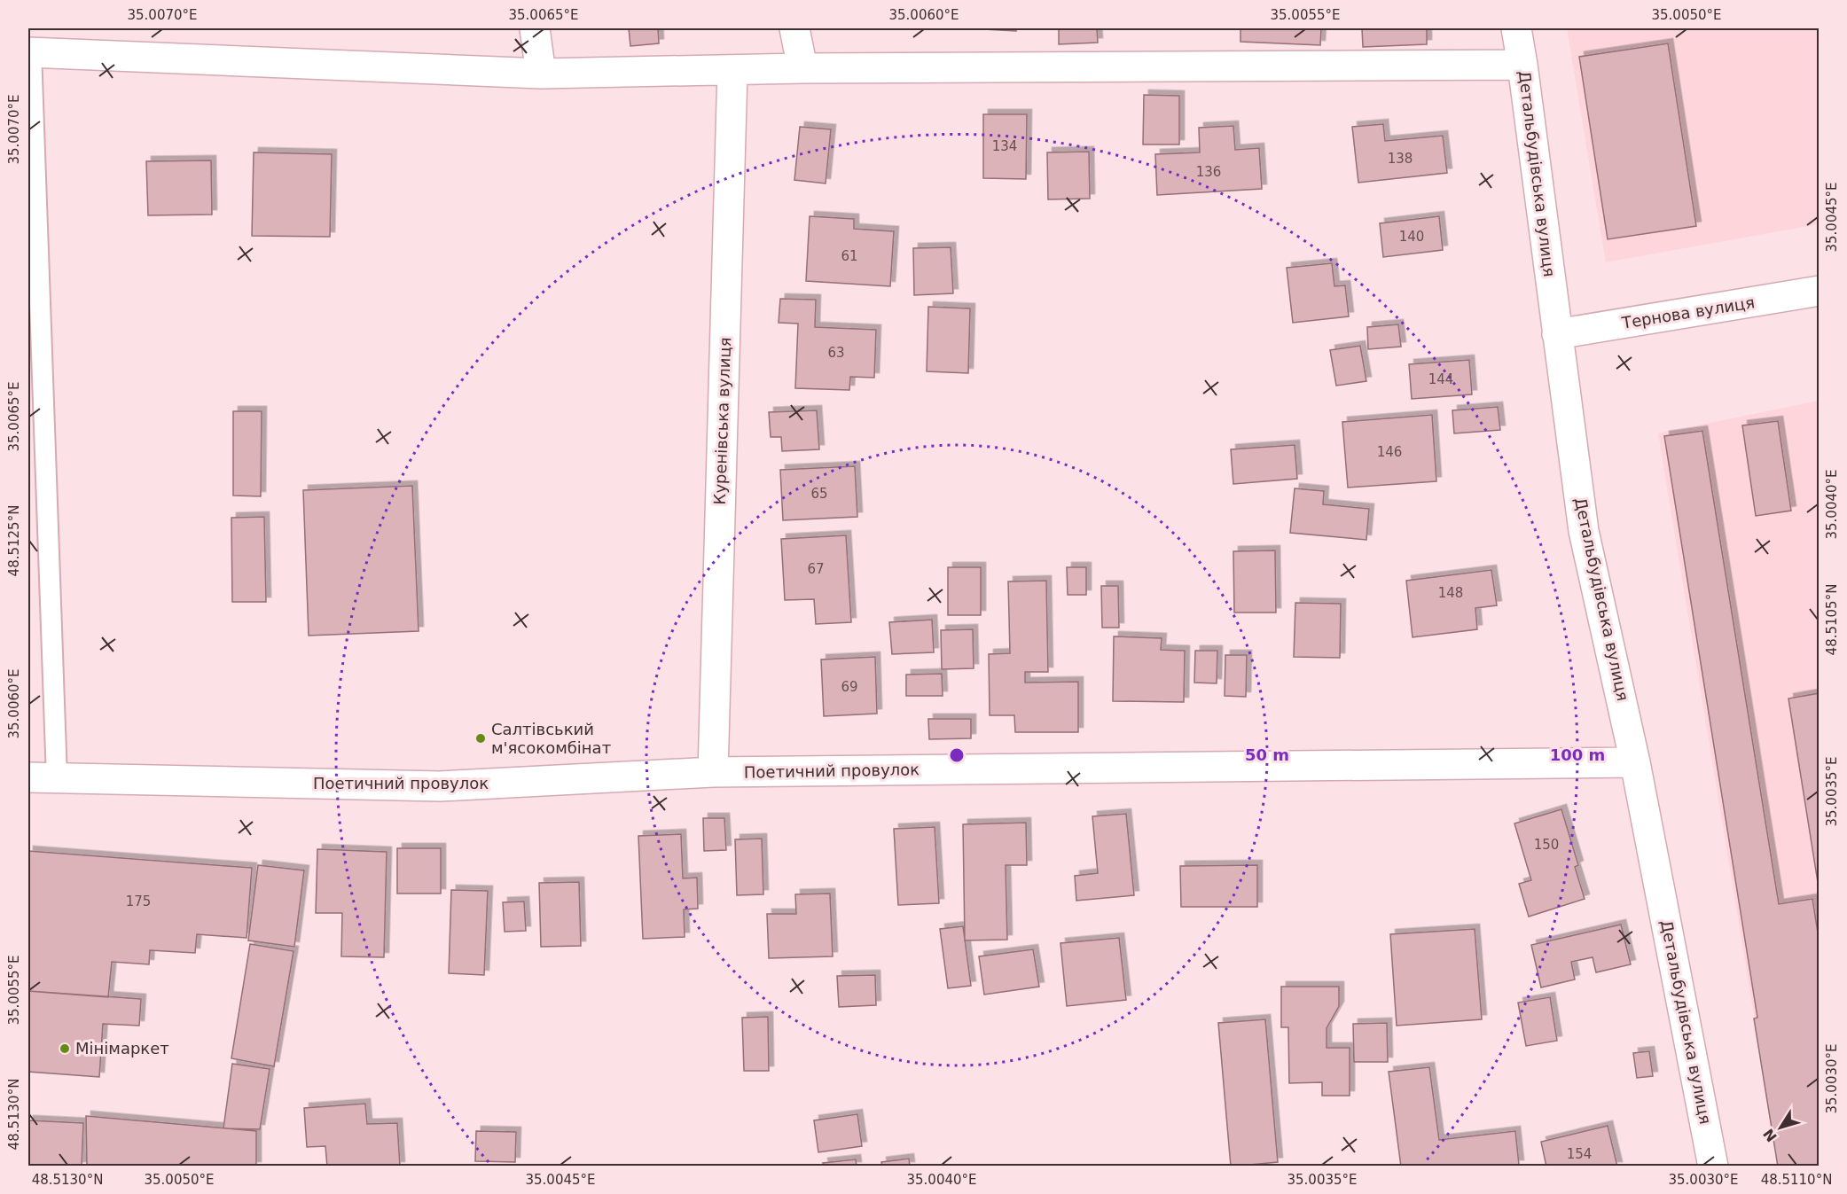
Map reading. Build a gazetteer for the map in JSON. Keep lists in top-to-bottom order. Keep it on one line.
{"streets":{"street":["Детальбудівська вулиця","Тернова вулиця","Куренівська вулиця","Поетичний провулок"]},"crossings":[["Детальбудівська вулиця","Тернова вулиця"],["Детальбудівська вулиця","Поетичний провулок"],["Куренівська вулиця","Поетичний провулок"]],"places":["Салтівський м'ясокомбінат","Мінімаркет"],"house_numbers":["134","138","136","140","61","63","144","146","65","67","148","69","150","175","154"],"north":"bottom left","coordinates":["35.0070°E","35.0065°E","35.0060°E","35.0055°E","35.0050°E","35.0045°E","35.0040°E","48.5125°N","48.5105°N","35.0035°E","35.0030°E","48.5130°N","48.5110°N"],"rings":["50 m","100 m"]}
